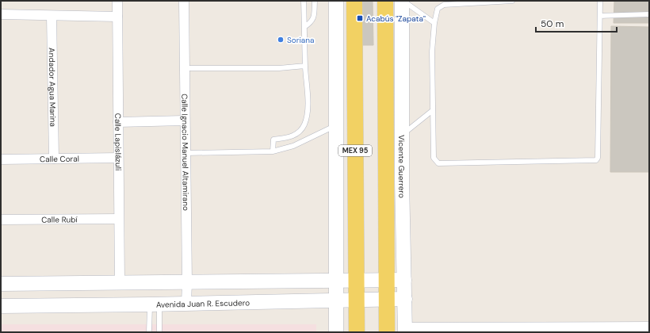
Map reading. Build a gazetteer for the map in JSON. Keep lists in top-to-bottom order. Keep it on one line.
{"streets":{"main road":["MEX 95","Vicente Guerrero","Avenida Juan R. Escudero"],"street":["Andador Agua Marina","Calle Lapislázuli","Calle Ignacio Manuel Altamirano","Calle Coral","Calle Rubí"]},"crossings":[["Andador Agua Marina","Calle Coral"],["Calle Lapislázuli","Calle Coral"],["Calle Lapislázuli","Calle Rubí"],["MEX 95","Avenida Juan R. Escudero"],["Calle Ignacio Manuel Altamirano","Avenida Juan R. Escudero"],["Vicente Guerrero","Avenida Juan R. Escudero"]],"places":{"transit":["Acabús \"Zapata\""],"other":["Soriana"]},"scale_bar":"50 m"}
